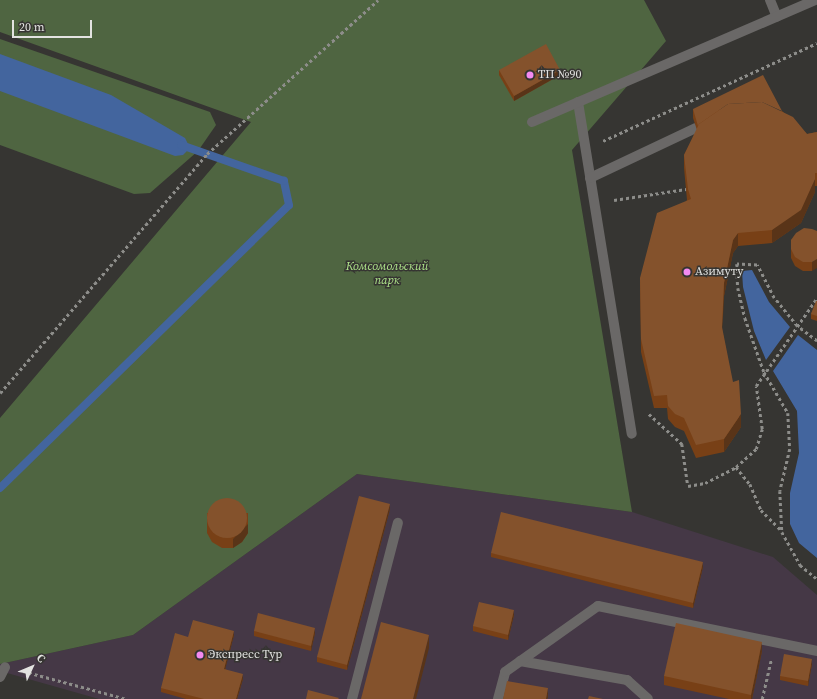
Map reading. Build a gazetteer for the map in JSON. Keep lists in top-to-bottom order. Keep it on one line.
{"parks":["Комсомольский парк"],"places":["ТП №90","Азимуту","Экспресс Тур"],"scale_bar":"20 m","north":"top right"}
